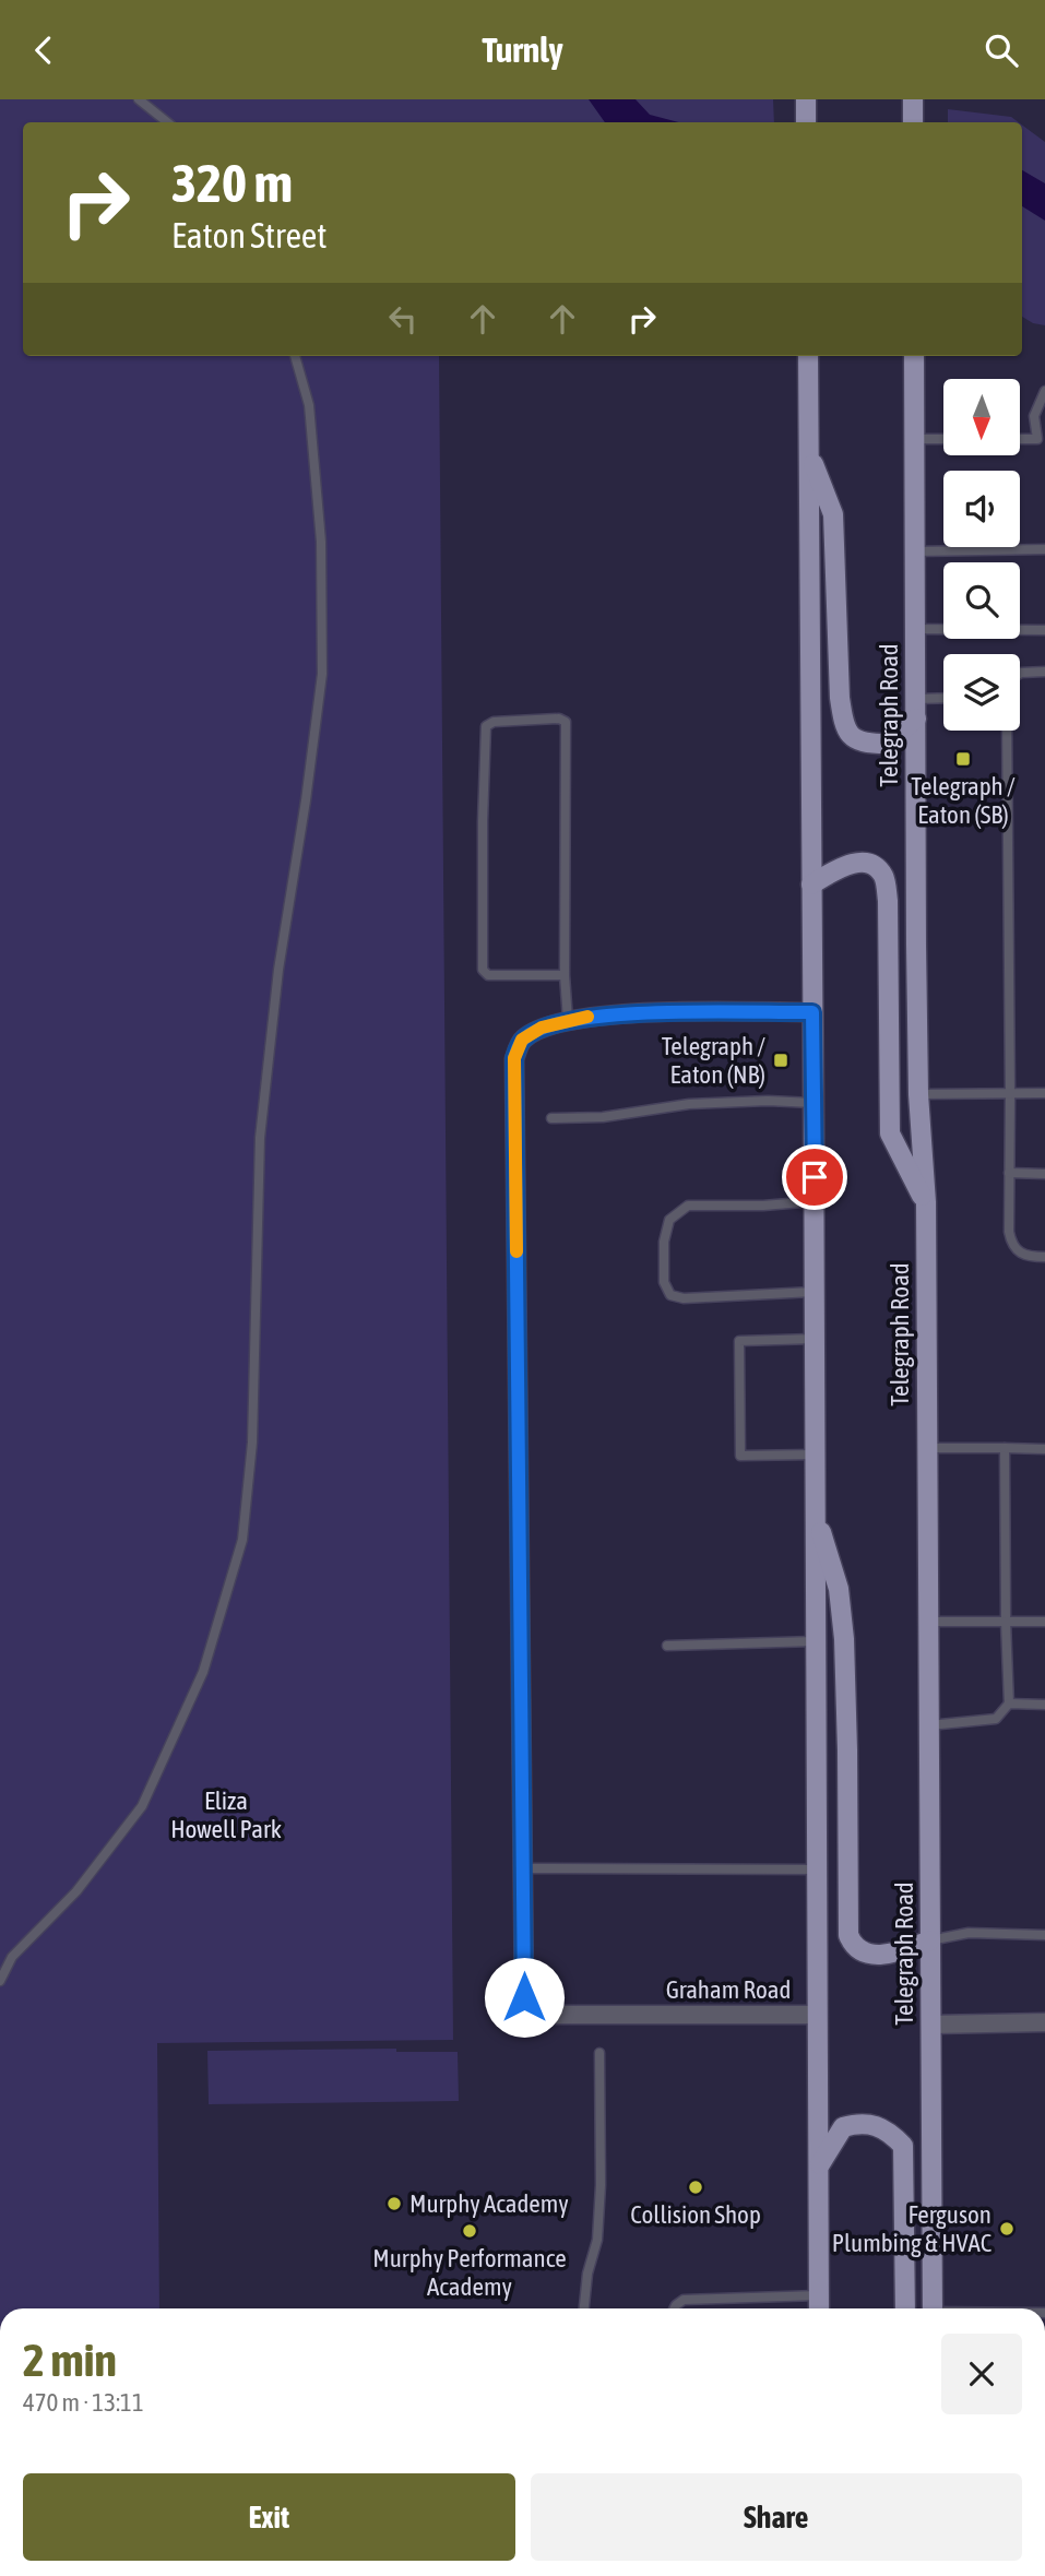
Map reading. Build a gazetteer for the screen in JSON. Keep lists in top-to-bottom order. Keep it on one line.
{"streets":{"main road":["Telegraph Road"],"street":["Graham Road"]},"parks":["Eliza Howell Park"],"places":{"transit":["Telegraph / Eaton (SB)","Telegraph / Eaton (NB)"],"other":["Collision Shop","Murphy Academy","Ferguson Plumbing & HVAC","Murphy Performance Academy"]},"north":"bottom","page":{"header":"Turnly","turn":["320 m","Eaton Street"],"heading":["2 min","470 m · 13:11"],"buttons":["Exit","Share"]}}
